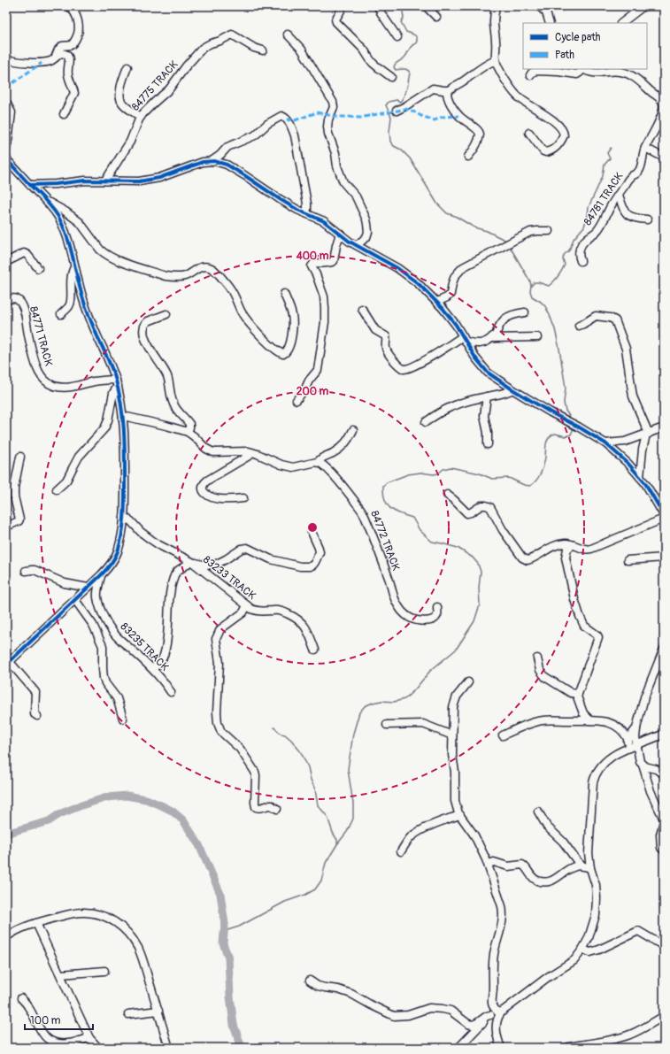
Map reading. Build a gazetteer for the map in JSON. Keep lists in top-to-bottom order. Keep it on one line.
{"streets":{"street":["84775 TRACK","84781 TRACK","84771 TRACK","84772 TRACK","83233 TRACK","83235 TRACK"]},"legend":["Cycle path","Path"],"scale_bar":"100 m","rings":["400 m","200 m"]}
